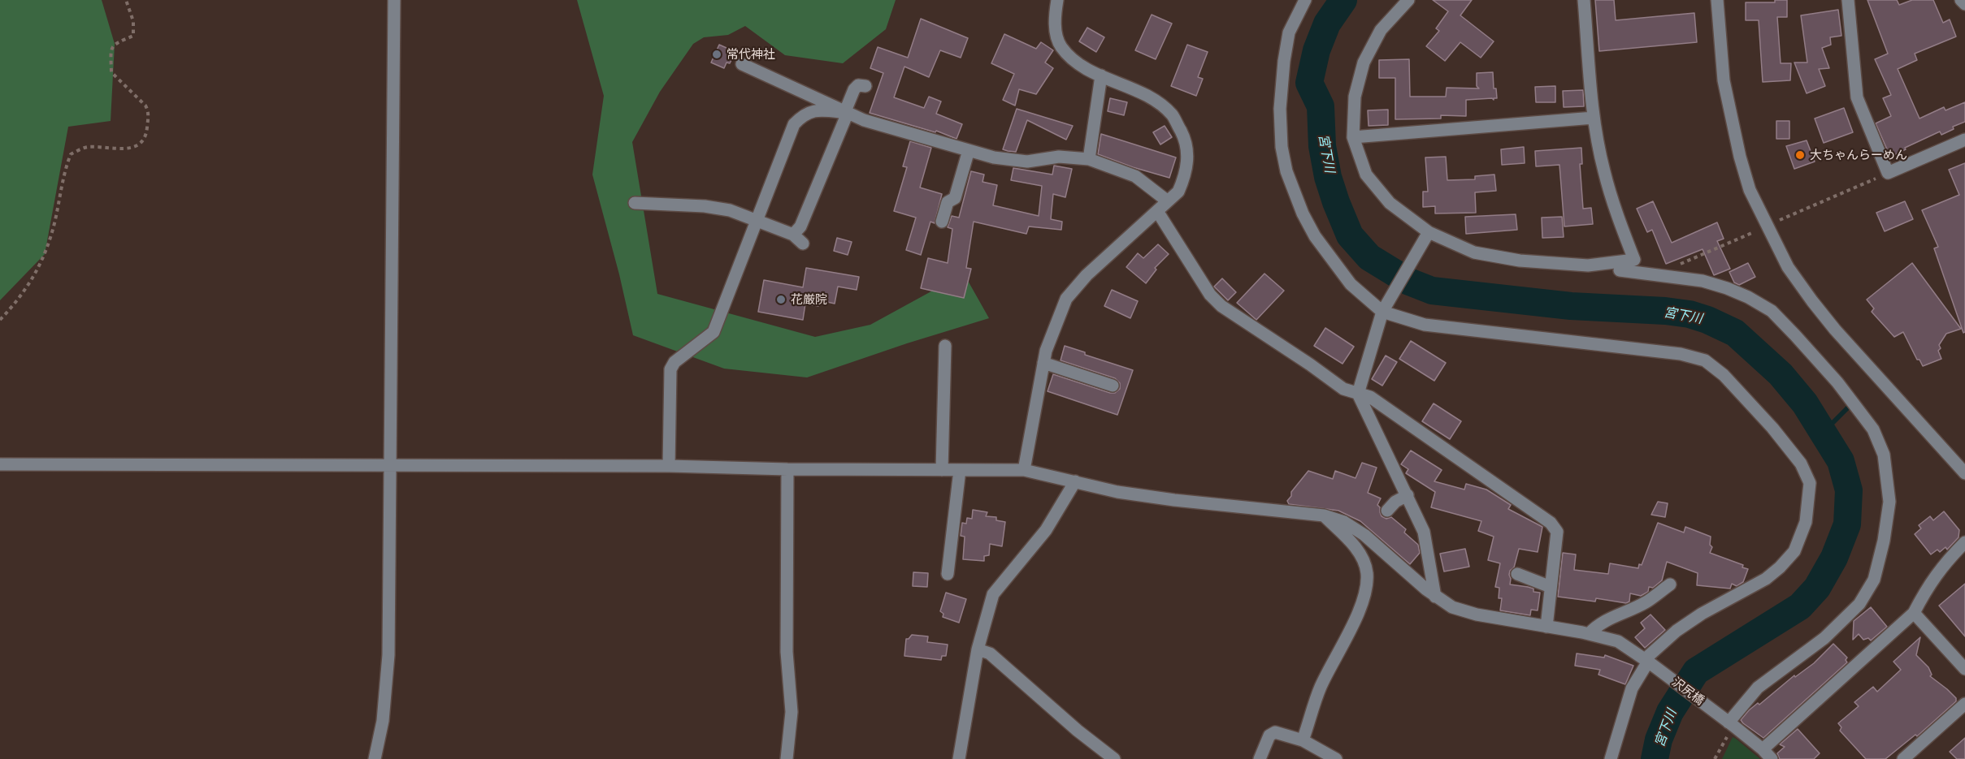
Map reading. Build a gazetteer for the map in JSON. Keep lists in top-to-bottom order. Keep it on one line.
{"streets":{"street":["沢尻橋"]},"water":["宮下川"],"places":["常代神社","大ちゃんらーめん","花厳院"]}
